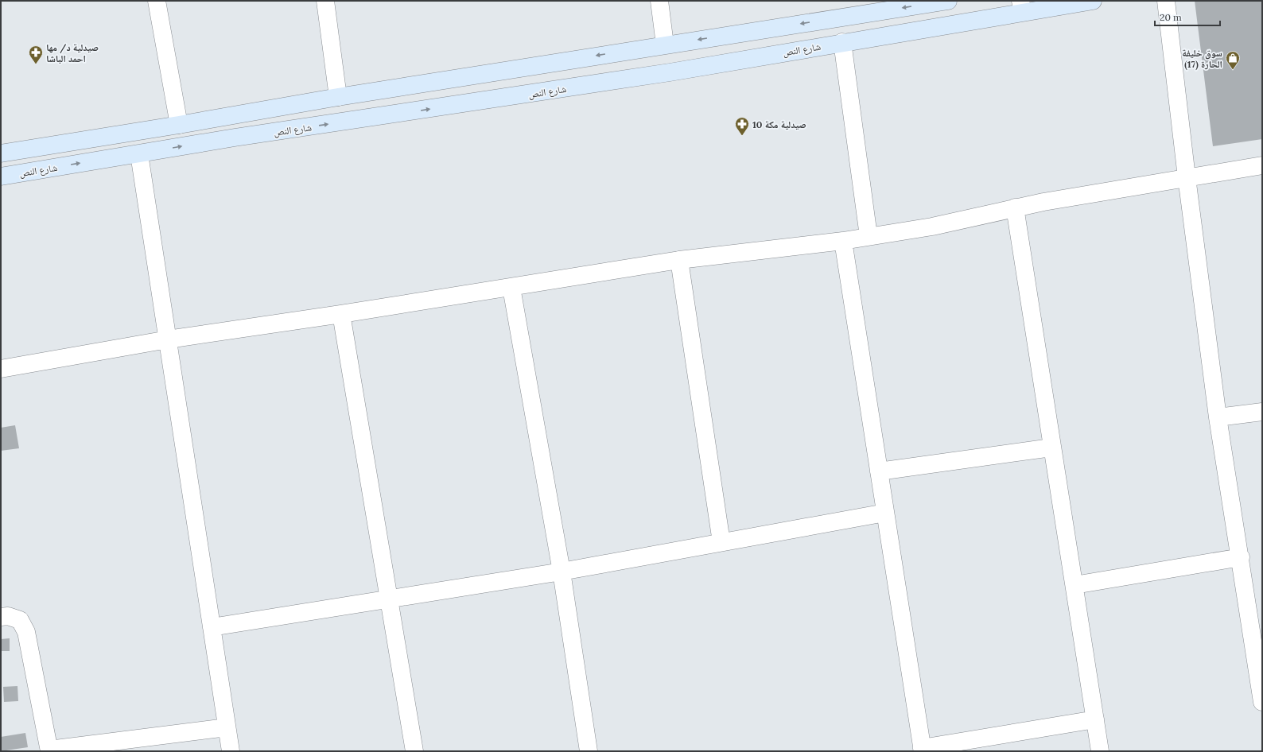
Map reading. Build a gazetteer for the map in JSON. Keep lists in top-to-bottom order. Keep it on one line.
{"streets":{"main road":["شارع النص"]},"places":{"pharmacy":["صيدلية د/ مها احمد الباشا","صيدلية مكة 10"],"shop":["سوق خليفة الحارة (17)"]},"scale_bar":"20 m"}
